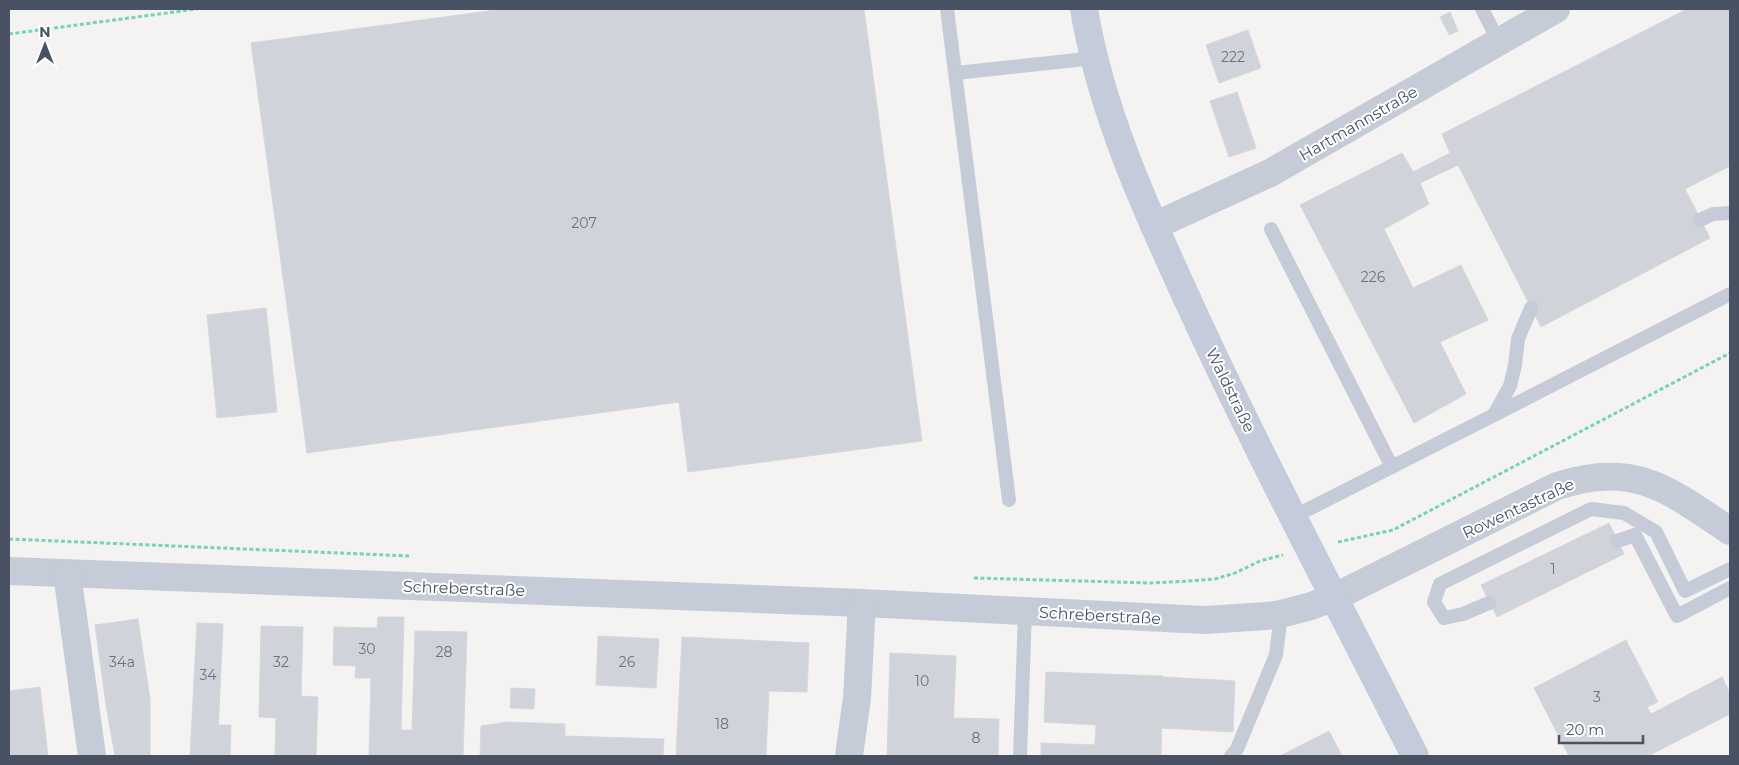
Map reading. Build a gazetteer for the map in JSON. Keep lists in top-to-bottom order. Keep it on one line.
{"streets":{"main road":["Waldstraße"],"street":["Hartmannstraße","Rowentastraße","Schreberstraße"]},"crossings":[["Hartmannstraße","Waldstraße"],["Waldstraße","Rowentastraße"],["Waldstraße","Schreberstraße"],["Rowentastraße","Schreberstraße"]],"house_numbers":["222","207","226","1","30","28","34a","32","26","34","10","3","18","8"],"scale_bar":"20 m","north":"top"}
